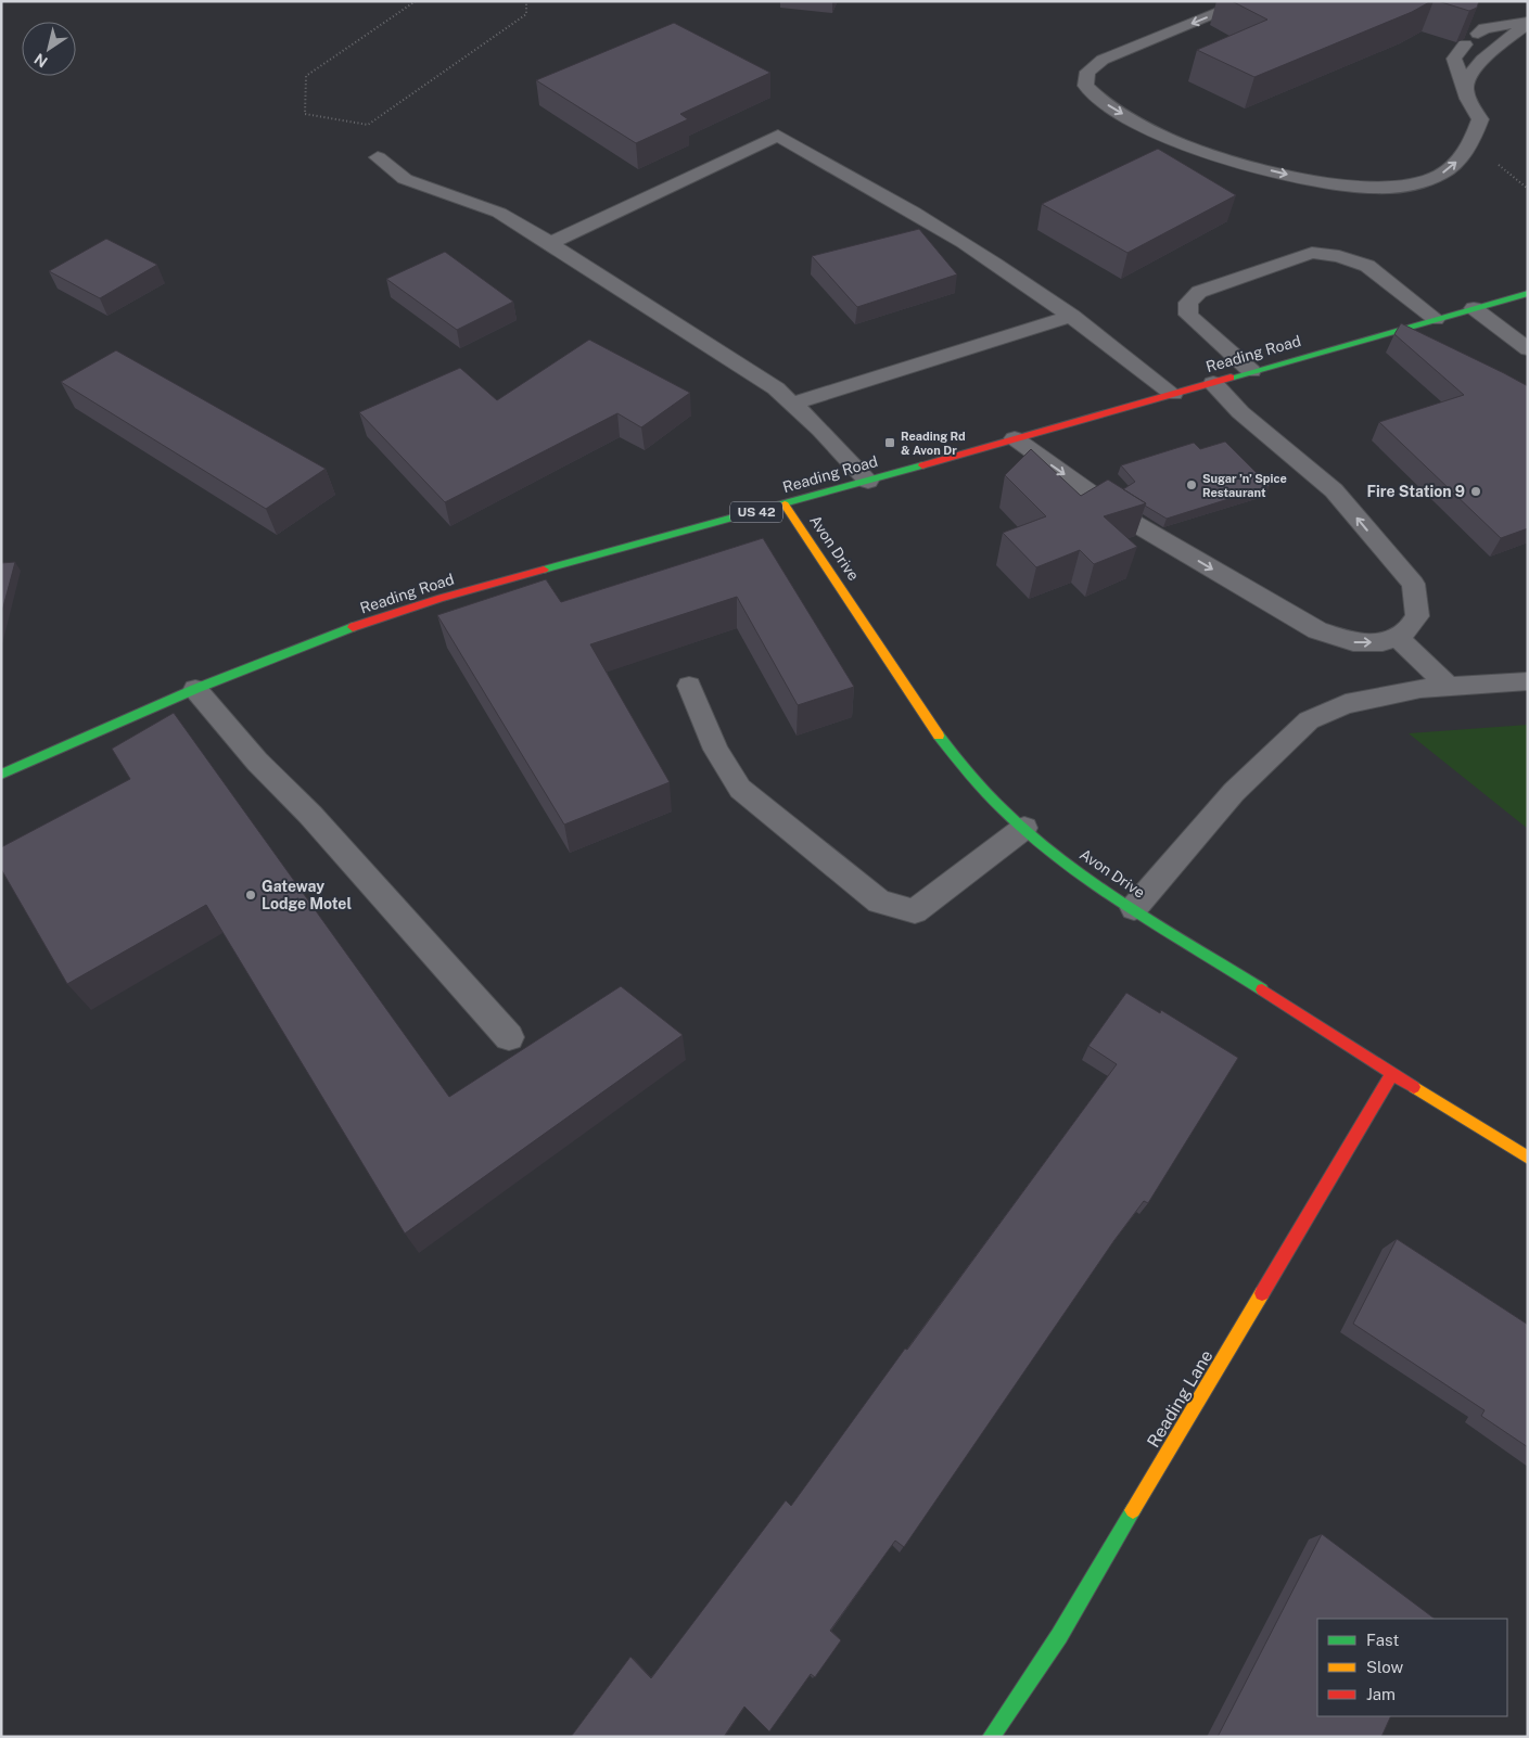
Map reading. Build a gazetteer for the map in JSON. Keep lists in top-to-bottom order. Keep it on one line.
{"streets":{"main road":["Reading Road","US 42","Avon Drive","Reading Lane"]},"crossings":[["Reading Road","Avon Drive"],["Avon Drive","Reading Lane"]],"places":{"transit":["Reading Rd & Avon Dr"],"other":["Sugar ’n’ Spice Restaurant","Fire Station 9","Gateway Lodge Motel"]},"legend":["Fast","Slow","Jam"],"north":"bottom left"}
